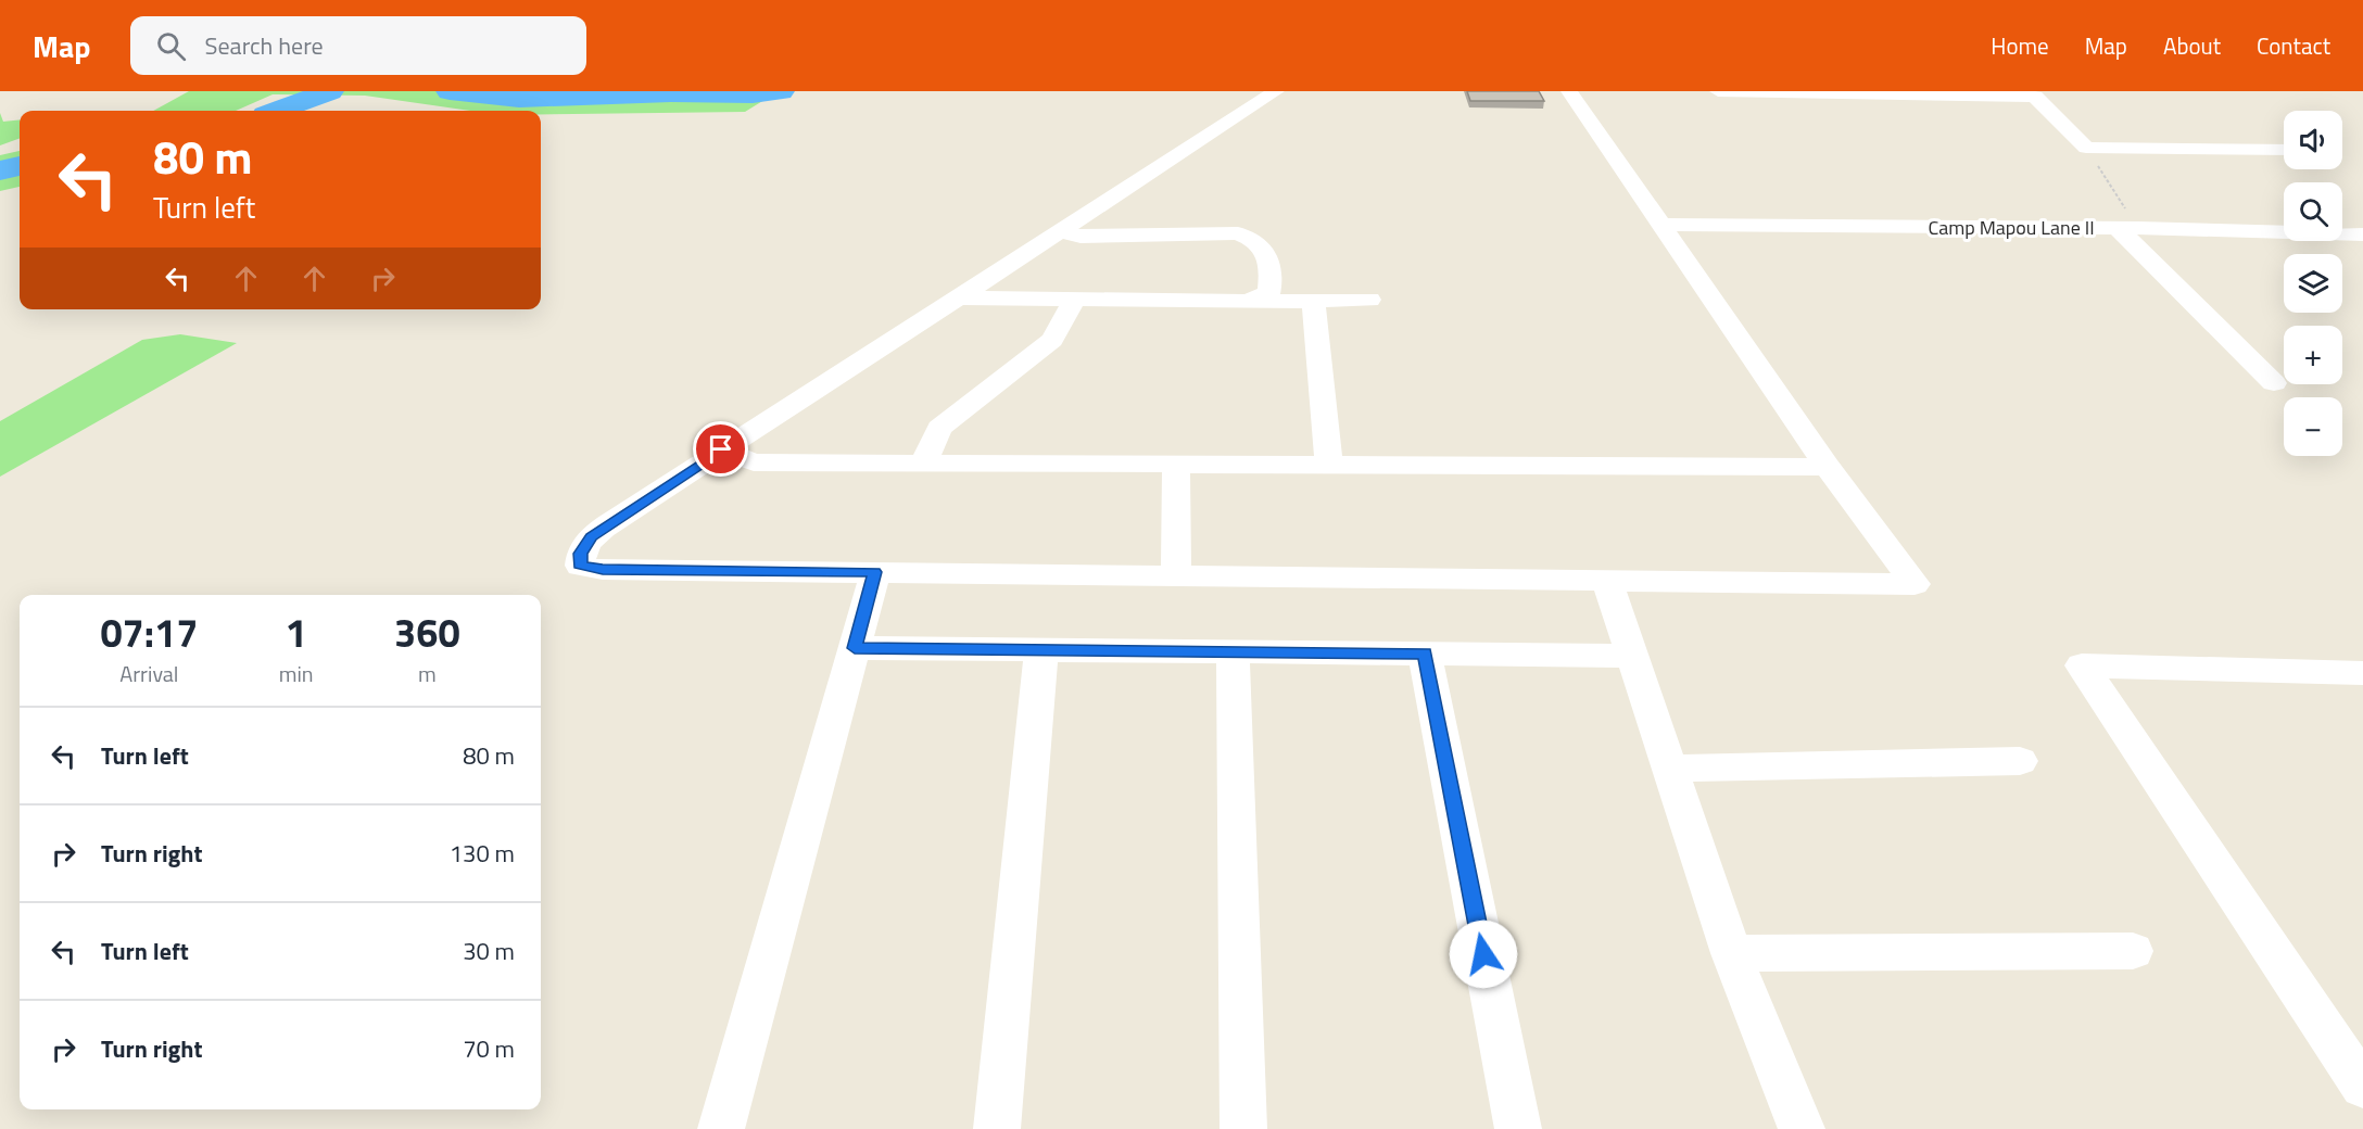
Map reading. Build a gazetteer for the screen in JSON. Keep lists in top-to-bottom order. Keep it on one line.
{"streets":{"street":["Camp Mapou Lane II"]},"page":{"header":"Map","search":"Search here","nav":["Home","Map","About","Contact"],"map_buttons":["+","−"],"turn":["80 m","Turn left"],"eta":["07:17","Arrival","1","min","360","m"],"list":[{"name":"Turn left","value":"80 m"},{"name":"Turn right","value":"130 m"},{"name":"Turn left","value":"30 m"},{"name":"Turn right","value":"70 m"}]}}
